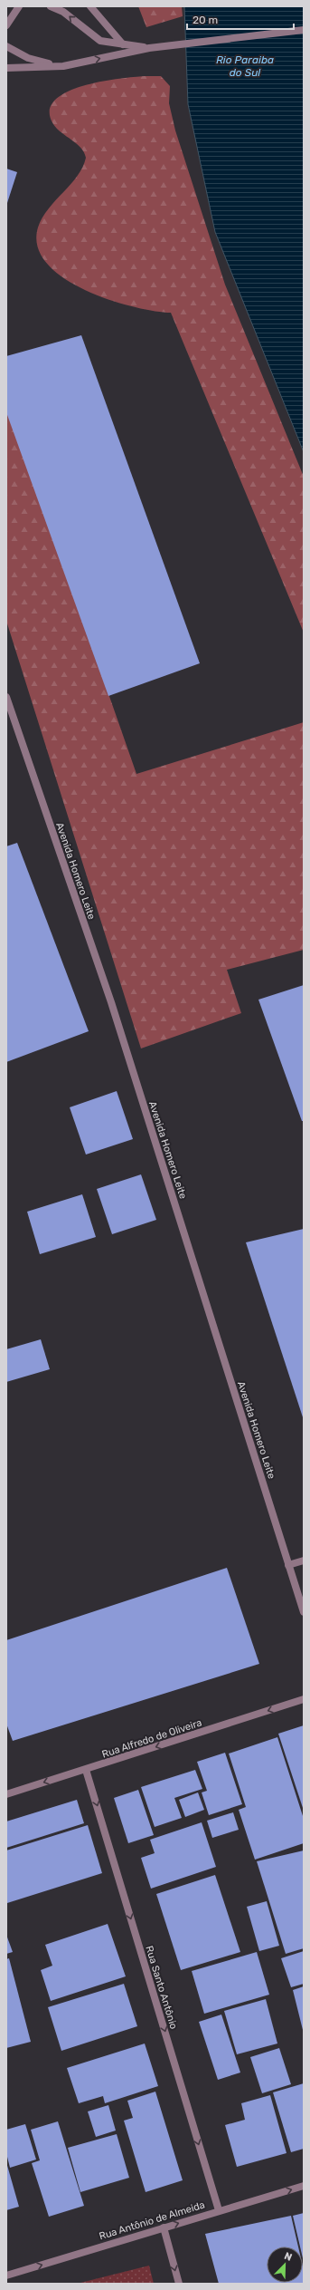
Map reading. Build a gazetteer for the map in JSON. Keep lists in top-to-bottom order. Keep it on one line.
{"streets":{"street":["Avenida Homero Leite","Rua Alfredo de Oliveira","Rua Santo Antônio","Rua Antônio de Almeida"]},"crossings":[["Rua Alfredo de Oliveira","Rua Santo Antônio"],["Rua Santo Antônio","Rua Antônio de Almeida"]],"one_way":["Rua Alfredo de Oliveira","Rua Santo Antônio","Rua Antônio de Almeida"],"water":["Rio Paraiba do Sul"],"scale_bar":"20 m","north":"top right"}
